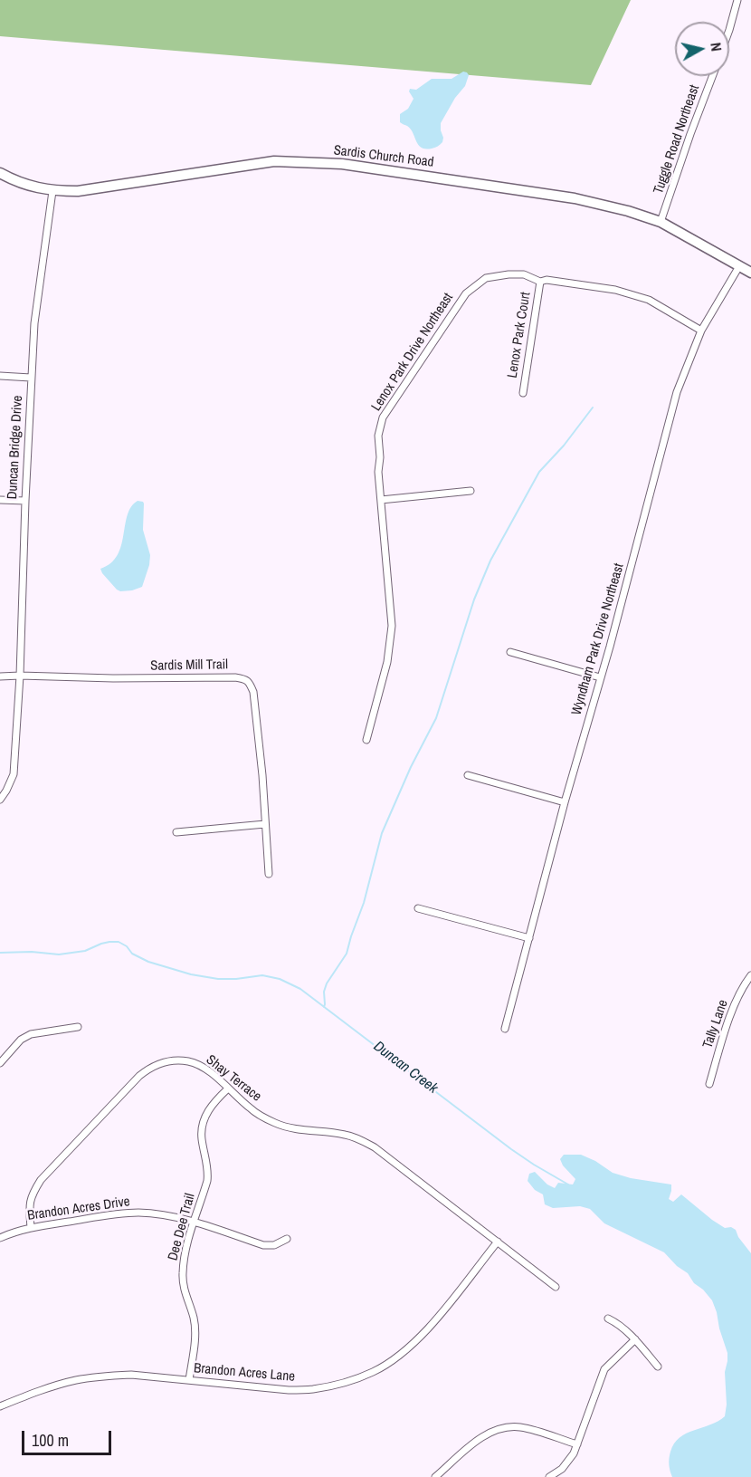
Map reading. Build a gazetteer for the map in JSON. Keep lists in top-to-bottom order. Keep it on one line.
{"streets":{"street":["Tuggle Road Northeast","Sardis Church Road","Lenox Park Court","Lenox Park Drive Northeast","Duncan Bridge Drive","Wyndham Park Drive Northeast","Sardis Mill Trail","Tally Lane","Shay Terrace","Brandon Acres Drive","Dee Dee Trail","Brandon Acres Lane"]},"crossings":[["Tuggle Road Northeast","Sardis Church Road"],["Sardis Church Road","Duncan Bridge Drive"],["Sardis Church Road","Wyndham Park Drive Northeast"],["Lenox Park Court","Lenox Park Drive Northeast"],["Lenox Park Drive Northeast","Wyndham Park Drive Northeast"],["Duncan Bridge Drive","Sardis Mill Trail"],["Shay Terrace","Brandon Acres Drive"],["Shay Terrace","Dee Dee Trail"],["Shay Terrace","Brandon Acres Lane"],["Brandon Acres Drive","Dee Dee Trail"],["Dee Dee Trail","Brandon Acres Lane"]],"water":["Duncan Creek"],"scale_bar":"100 m","north":"right"}
